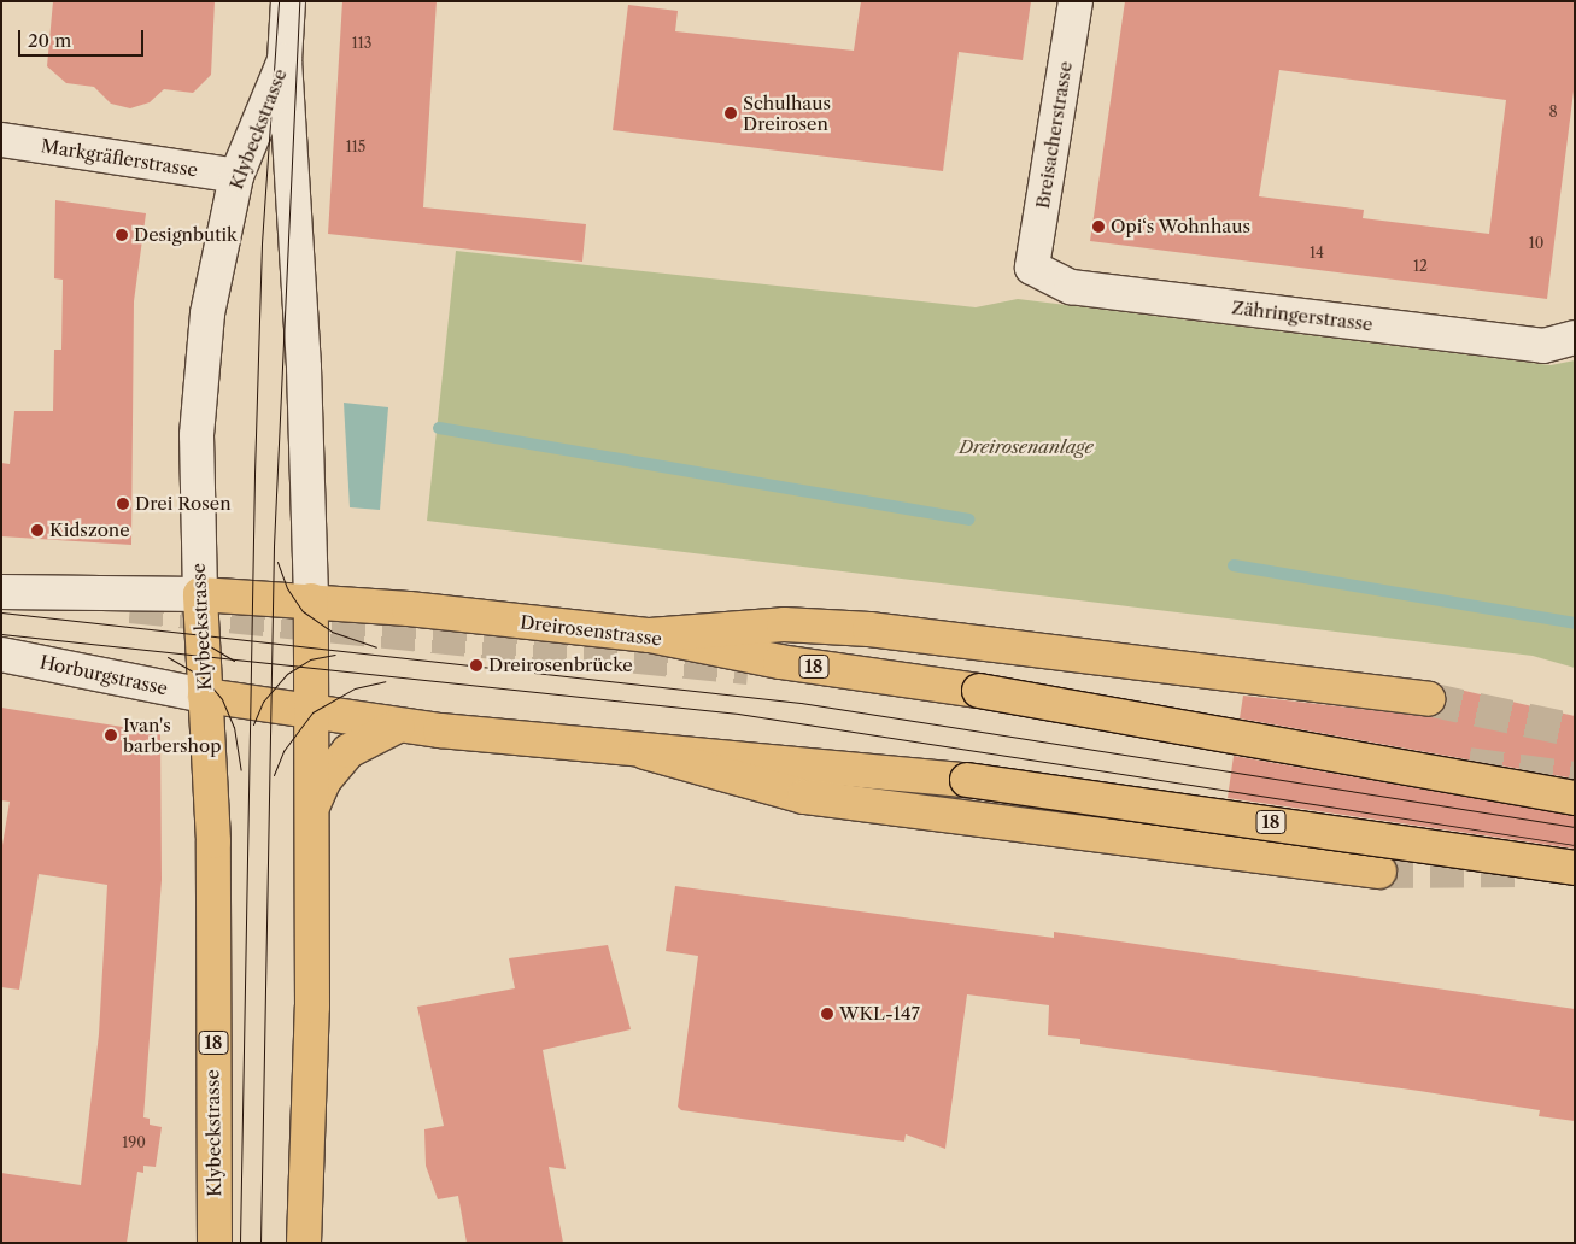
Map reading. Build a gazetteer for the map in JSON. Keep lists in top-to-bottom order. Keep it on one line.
{"streets":{"main road":["Klybeckstrasse","Dreirosenstrasse","18"],"street":["Breisacherstrasse","Markgräflerstrasse","Zähringerstrasse","Horburgstrasse"]},"crossings":[["Klybeckstrasse","Markgräflerstrasse"],["Klybeckstrasse","Dreirosenstrasse"],["Klybeckstrasse","18"],["Klybeckstrasse","Horburgstrasse"],["Breisacherstrasse","Zähringerstrasse"],["18","Horburgstrasse"]],"parks":["Dreirosenanlage"],"places":["Schulhaus Dreirosen","Opi‘s Wohnhaus","Designbutik","Drei Rosen","Kidszone","Dreirosenbrücke","Ivan's barbershop","WKL-147"],"house_numbers":["113","8","115","10","14","12","190"],"scale_bar":"20 m"}
